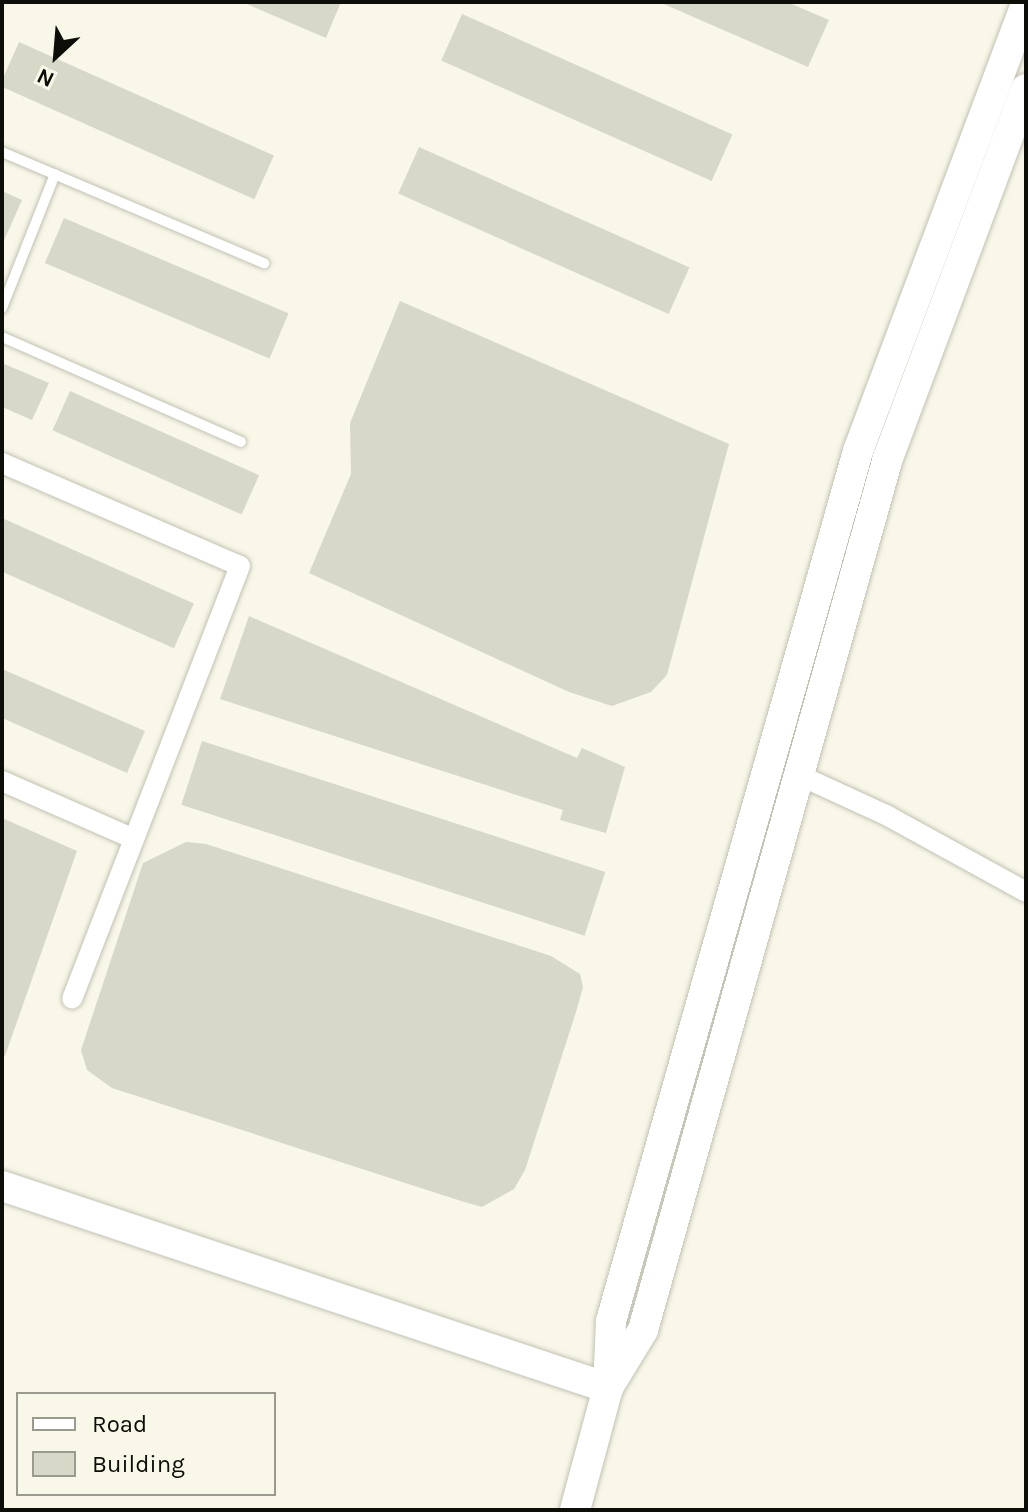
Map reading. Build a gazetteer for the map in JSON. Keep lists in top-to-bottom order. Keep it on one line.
{"legend":["Road","Building"],"north":"bottom left"}
